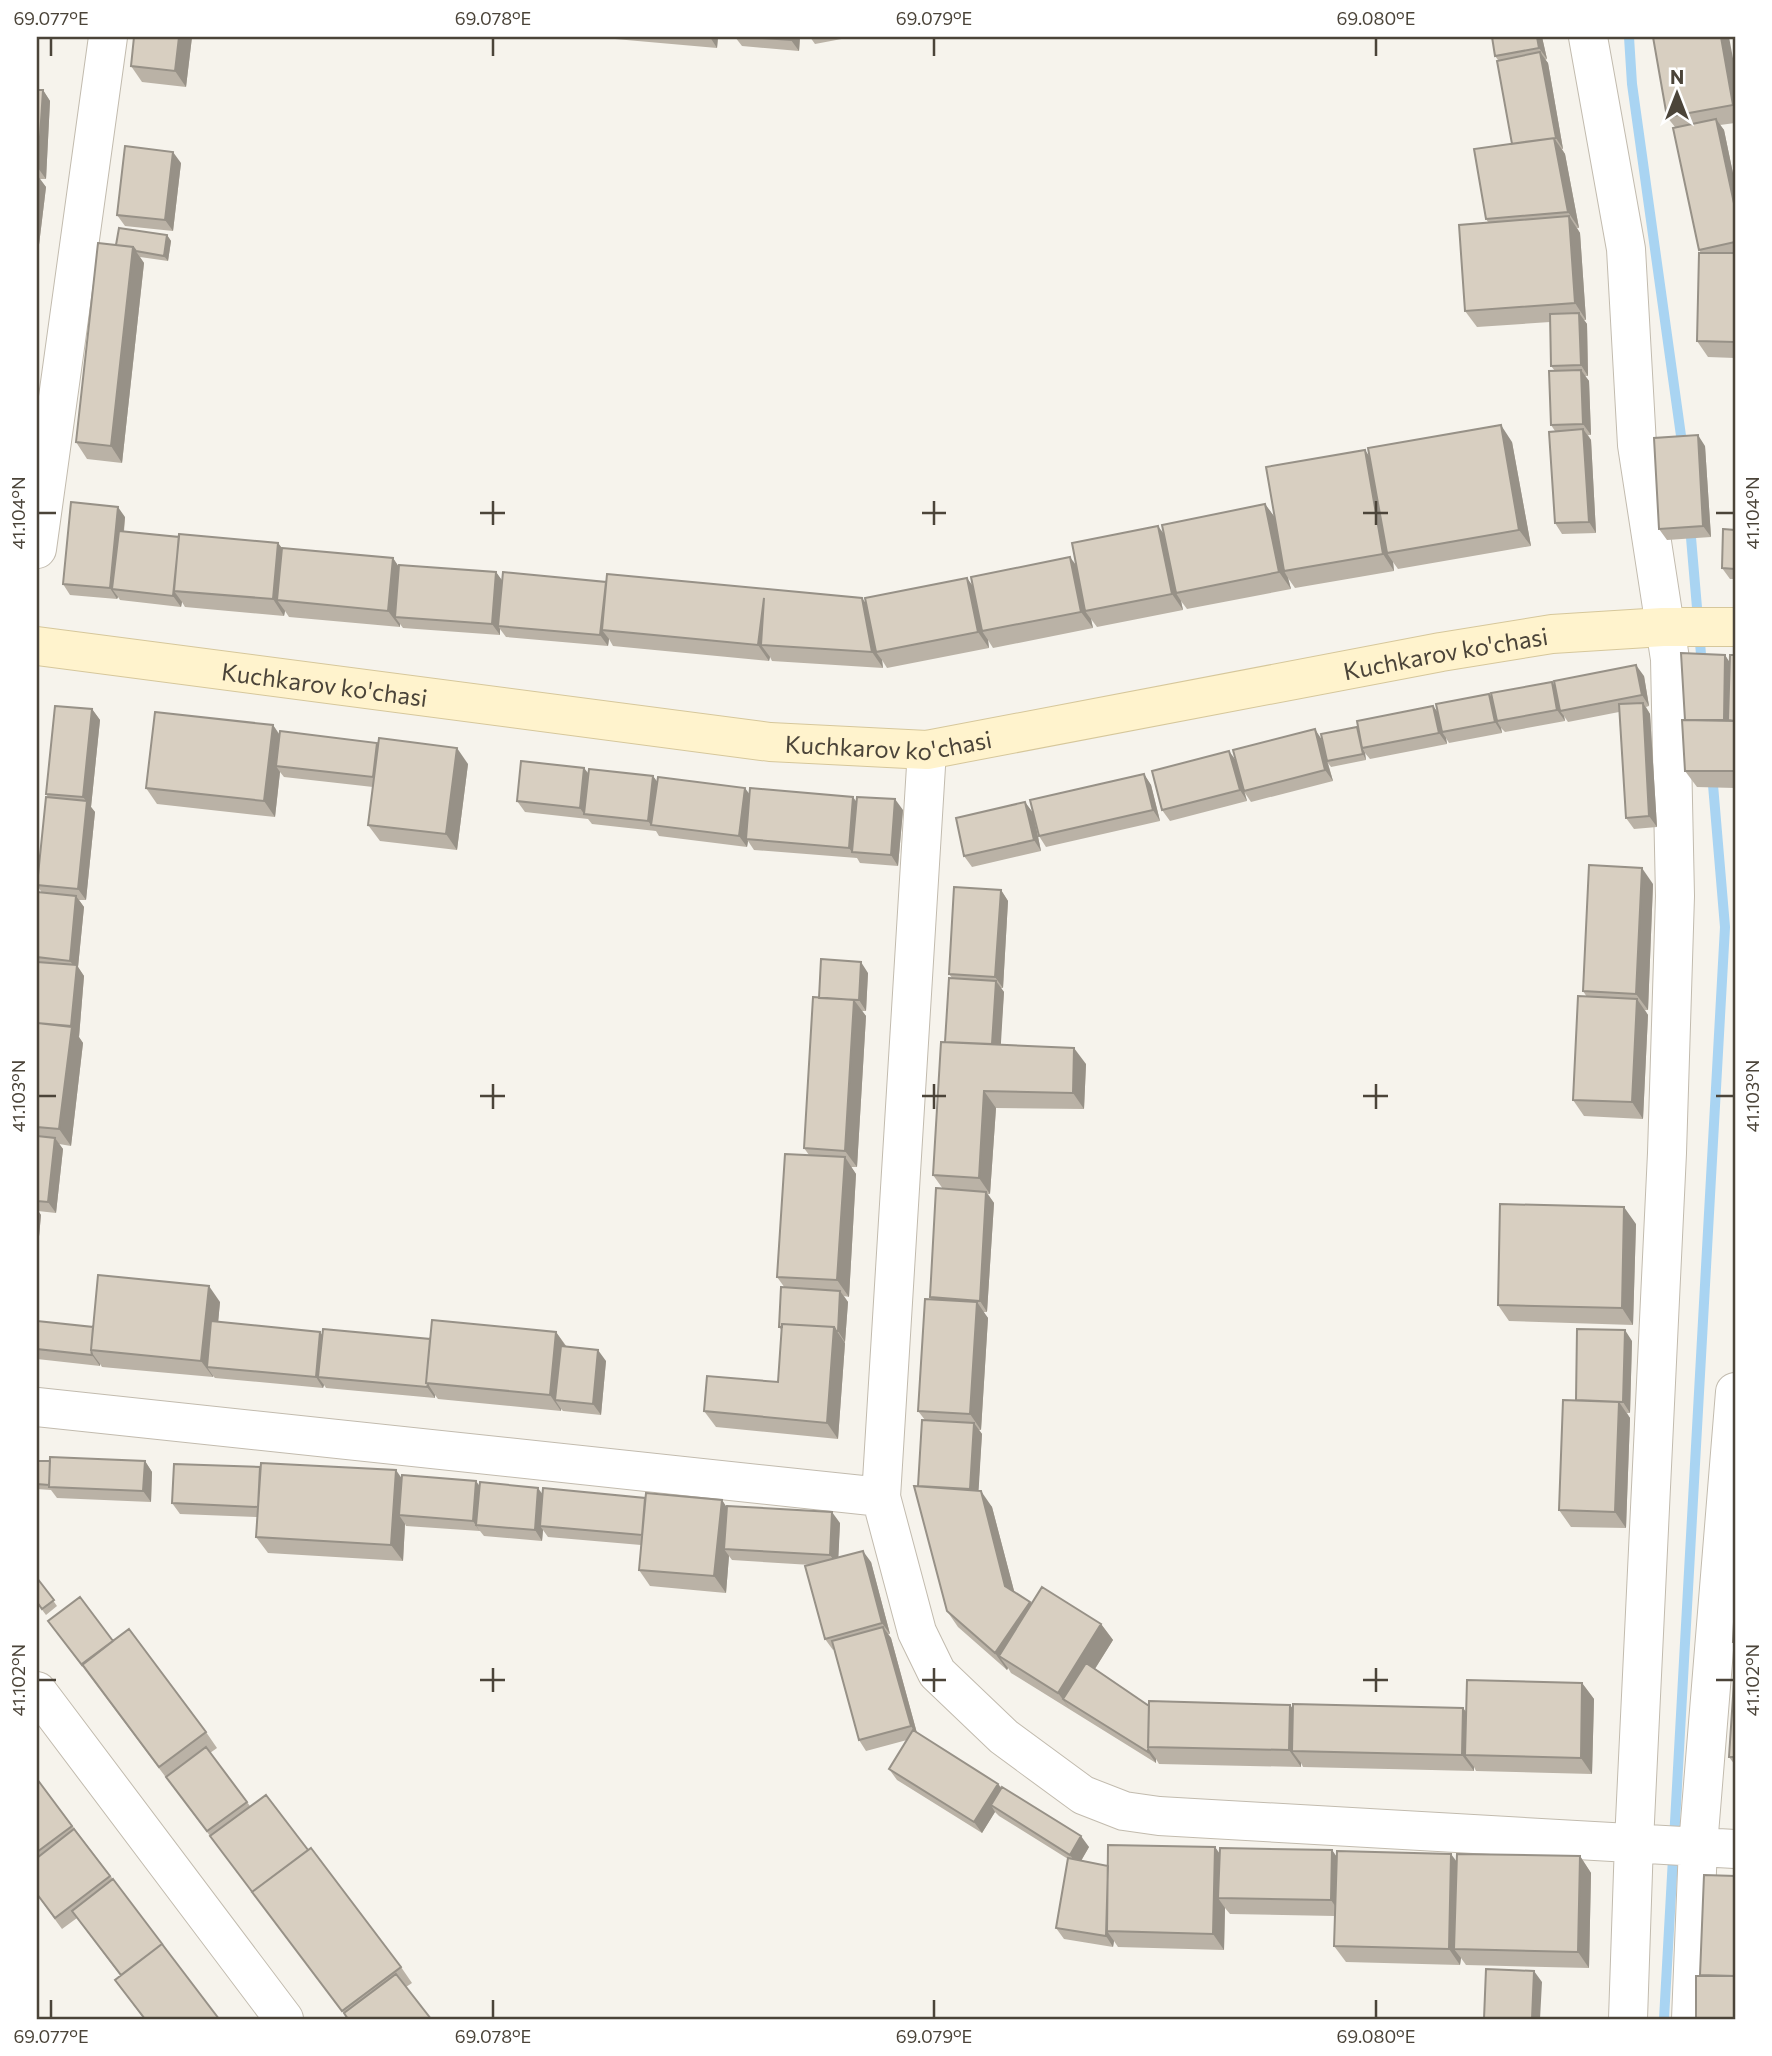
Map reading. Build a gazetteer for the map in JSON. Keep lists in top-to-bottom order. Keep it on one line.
{"streets":{"main road":["Kuchkarov ko'chasi"]},"north":"top","coordinates":["69.077°E","69.078°E","69.079°E","69.080°E","41.104°N","41.103°N","41.102°N"]}
